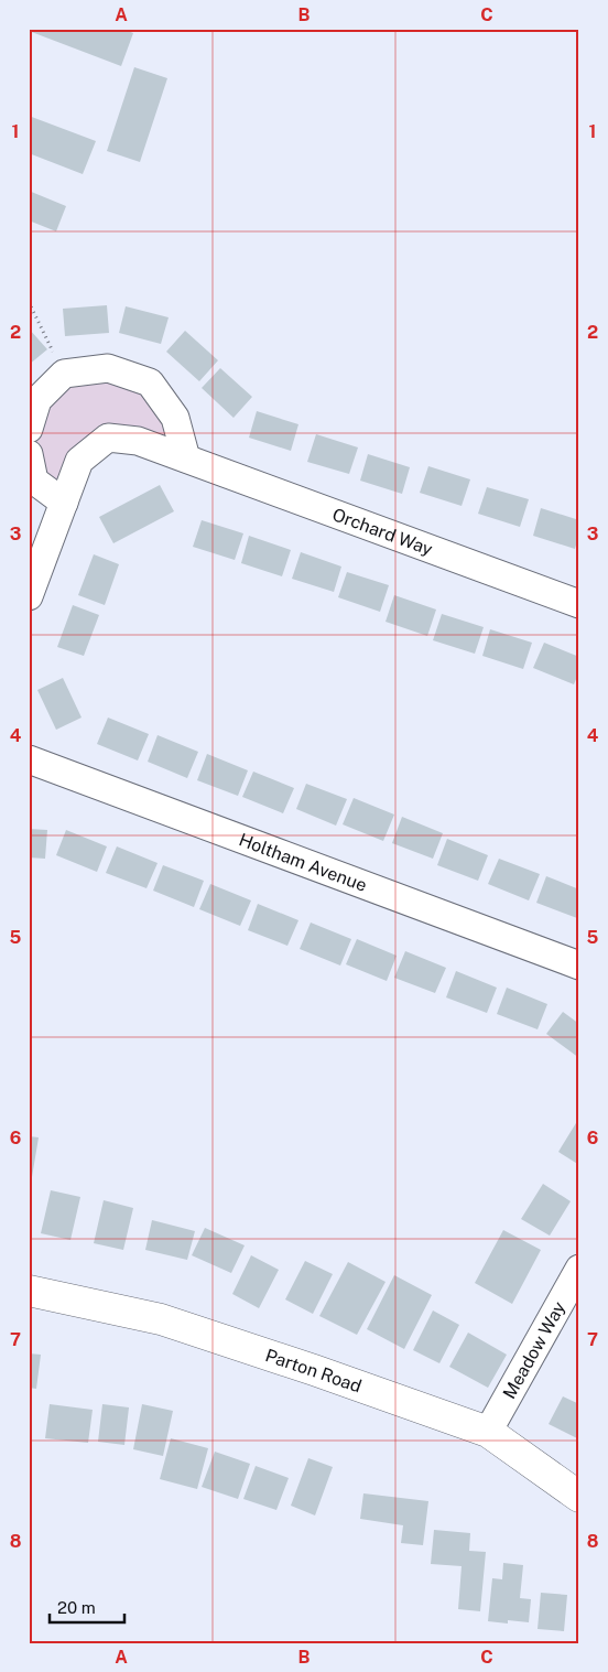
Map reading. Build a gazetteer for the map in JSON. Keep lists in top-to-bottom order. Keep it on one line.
{"streets":{"street":["Orchard Way","Holtham Avenue","Meadow Way","Parton Road"]},"crossings":[["Meadow Way","Parton Road"]],"scale_bar":"20 m","grid":{"columns":["A","B","C"],"rows":["1","2","3","4","5","6","7","8"]}}
